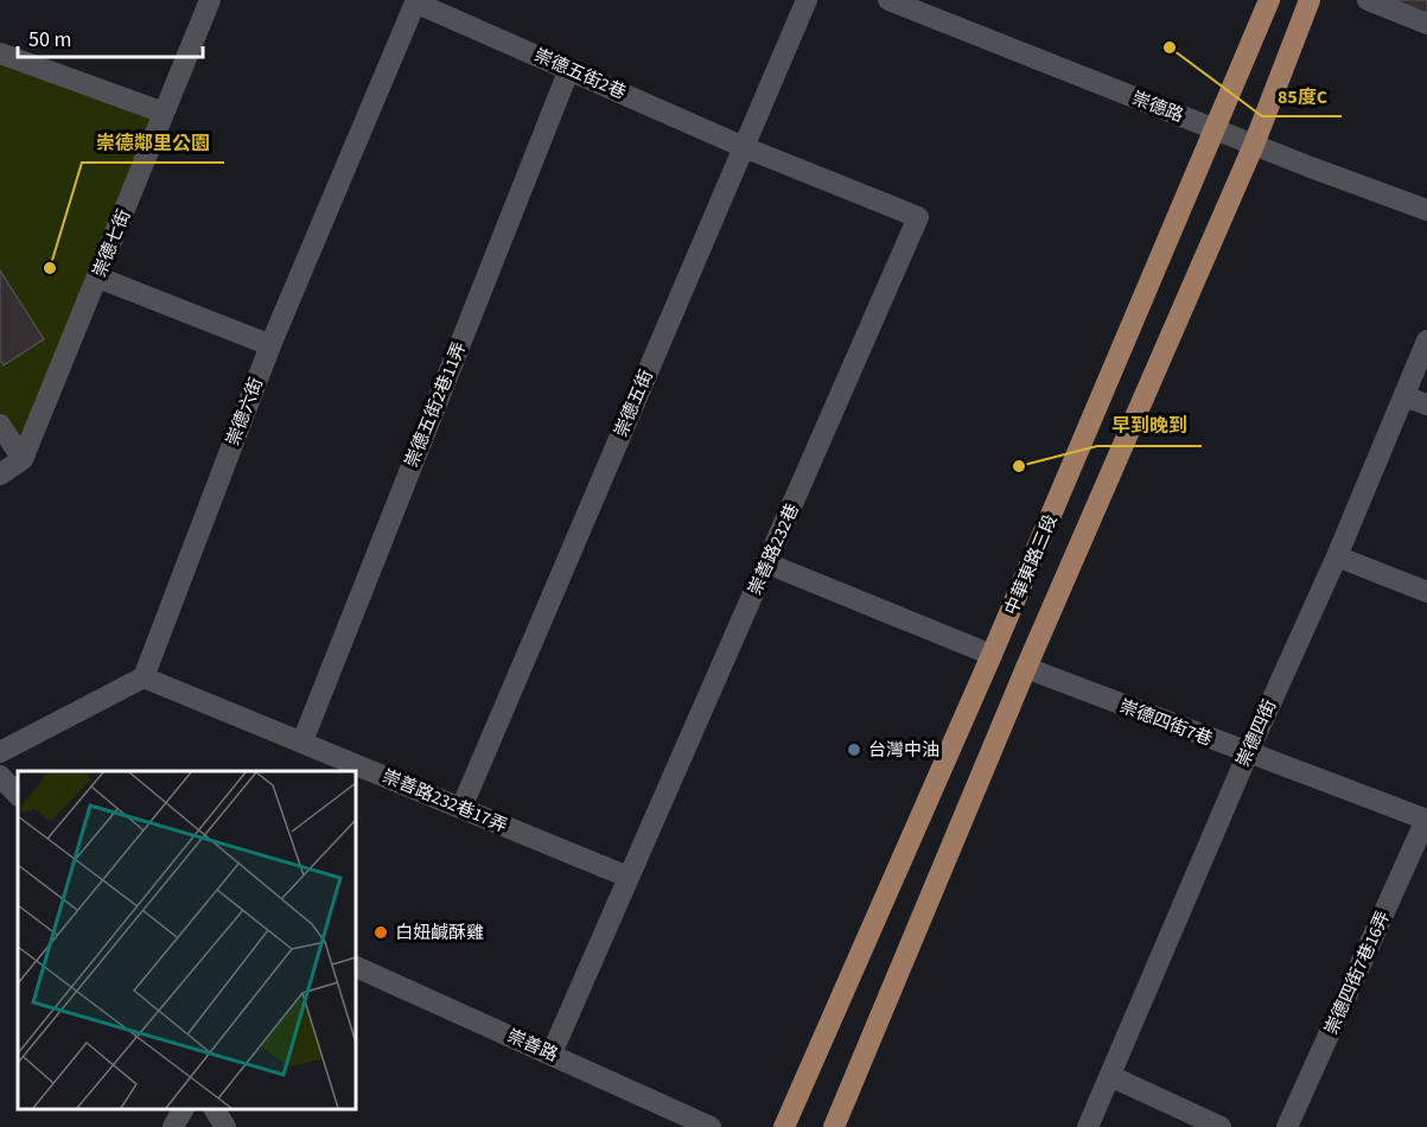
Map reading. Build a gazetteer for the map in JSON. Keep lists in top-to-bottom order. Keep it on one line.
{"streets":{"main road":["中華東路三段"],"street":["崇德五街2巷","崇德路","崇德七街","崇德五街","崇德五街2巷11弄","崇德六街","崇善路232巷","崇德四街7巷","崇德四街","崇善路232巷17弄","崇德四街7巷16弄","崇善路"]},"crossings":[["崇德五街2巷","崇德五街"],["崇德五街2巷","崇德五街2巷11弄"],["崇德五街2巷","崇德六街"],["崇德五街2巷","崇善路232巷"],["崇德路","中華東路三段"],["崇德五街","崇善路232巷"],["崇德五街","崇善路232巷17弄"],["崇德五街2巷11弄","崇善路232巷17弄"],["崇德六街","崇善路232巷17弄"],["崇善路232巷","崇善路232巷17弄"],["崇善路232巷","崇善路"],["中華東路三段","崇德四街7巷"],["崇德四街7巷","崇德四街"],["崇德四街7巷","崇德四街7巷16弄"]],"places":["85度C","崇德鄰里公園","早到晚到","台灣中油","白妞鹹酥雞"],"scale_bar":"50 m"}
